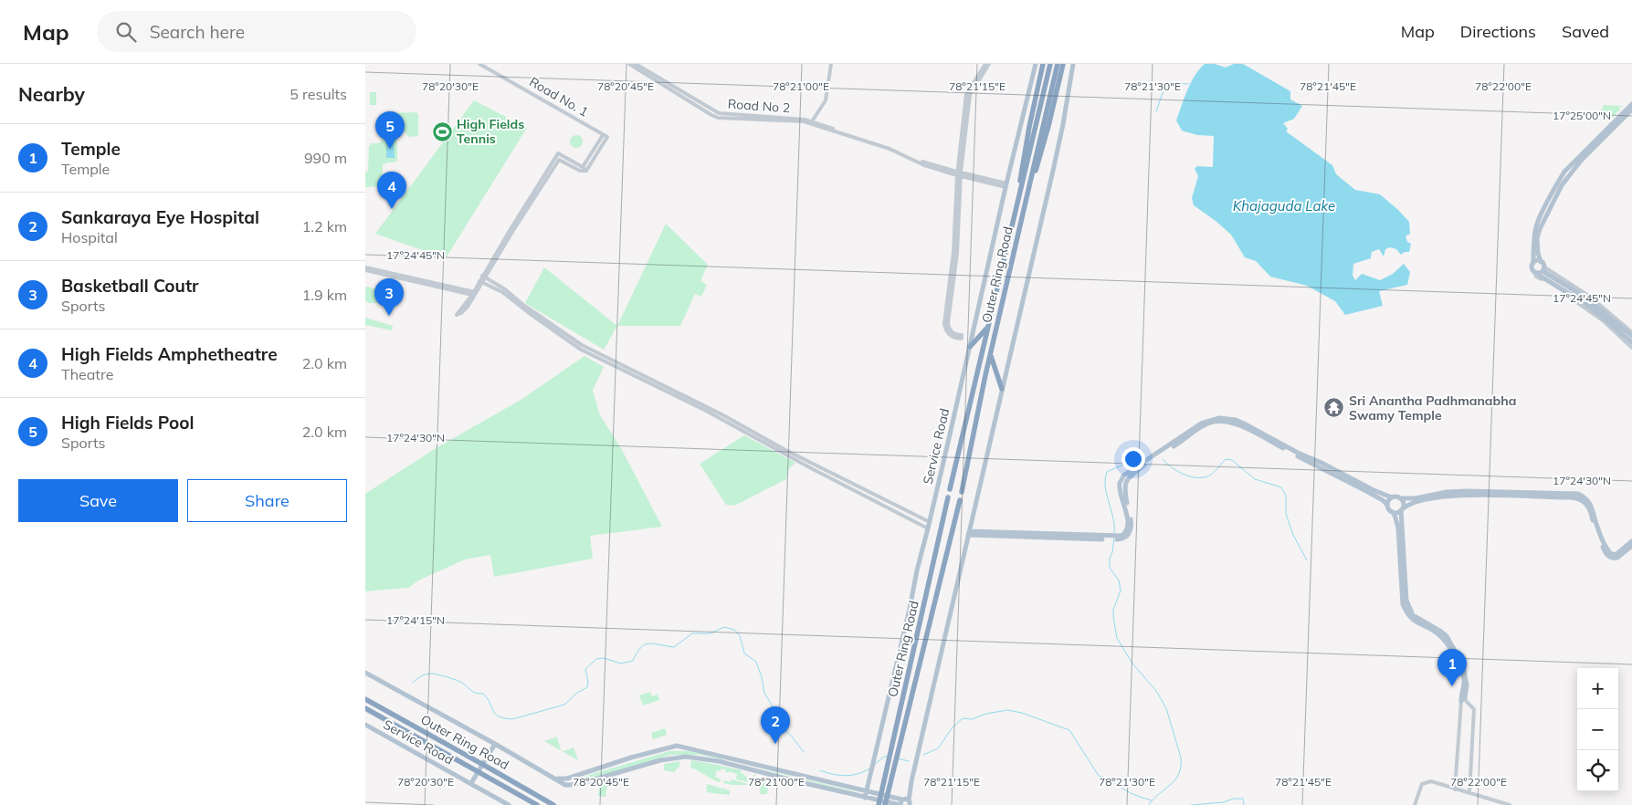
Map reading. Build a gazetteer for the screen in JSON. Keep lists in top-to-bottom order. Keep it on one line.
{"streets":{"highway":["Outer Ring Road"],"main road":["Service Road"],"street":["Road No. 1","Road No 2"]},"crossings":[["Road No 2","Service Road"]],"water":["Khajaguda Lake"],"places":{"sports":["High Fields Tennis"],"temple":["Sri Anantha Padhmanabha Swamy Temple"]},"page":{"header":"Map","search":"Search here","nav":["Map","Directions","Saved"],"heading":["Nearby","5 results"],"pins":["5","4","3","1","2"],"list":[{"mark":"1","name":"Temple","note":"Temple","value":"990 m"},{"mark":"2","name":"Sankaraya Eye Hospital","note":"Hospital","value":"1.2 km"},{"mark":"3","name":"Basketball Coutr","note":"Sports","value":"1.9 km"},{"mark":"4","name":"High Fields Amphetheatre","note":"Theatre","value":"2.0 km"},{"mark":"5","name":"High Fields Pool","note":"Sports","value":"2.0 km"}],"buttons":["Save","Share"],"map_buttons":["+","−"]},"coordinates":["78°20'30\"E","78°20'45\"E","78°21'00\"E","78°21'15\"E","78°21'30\"E","78°21'45\"E","78°22'00\"E","17°25'00\"N","17°24'45\"N","17°24'30\"N","17°24'15\"N"]}
